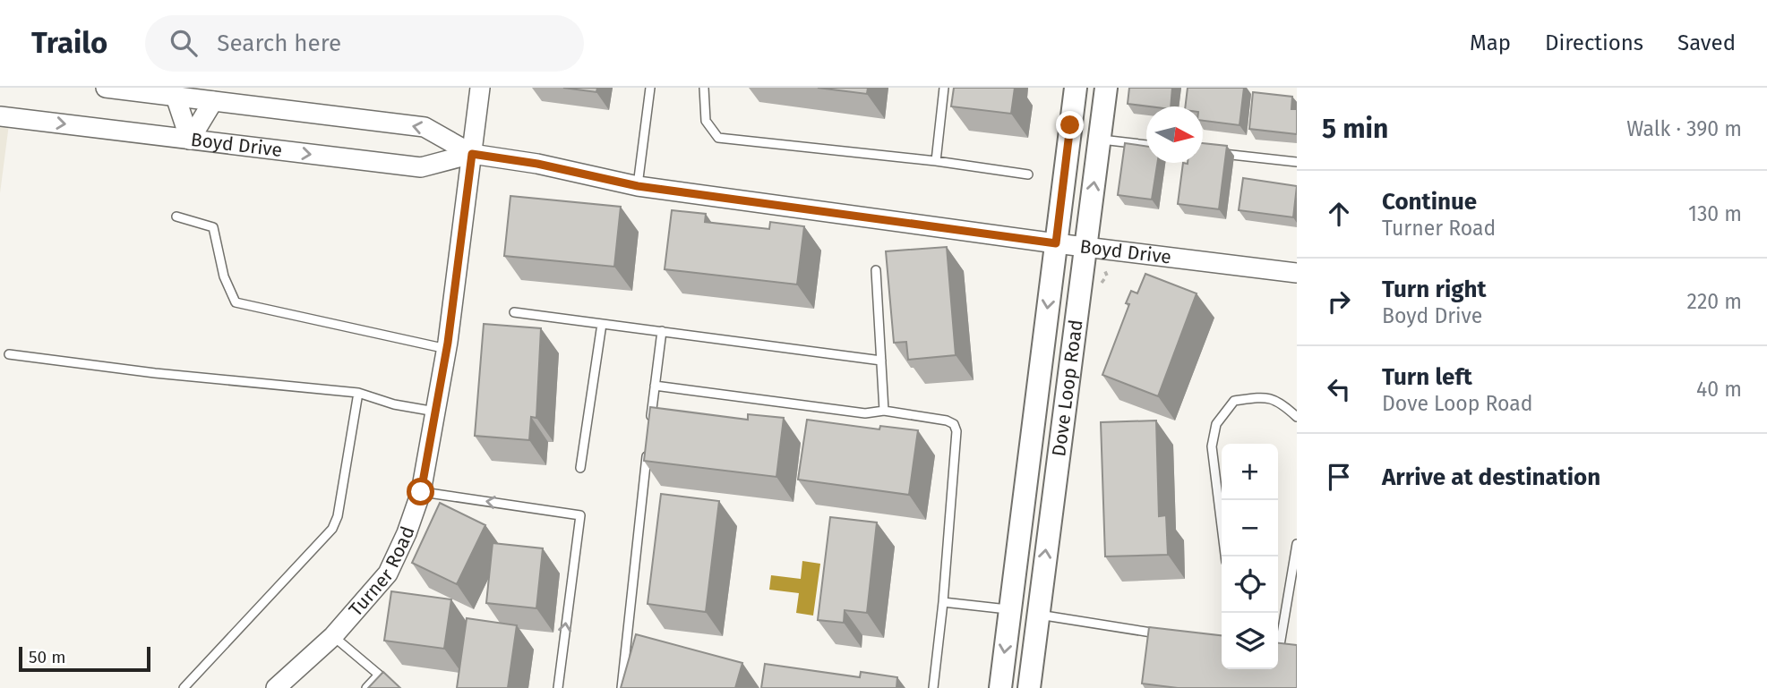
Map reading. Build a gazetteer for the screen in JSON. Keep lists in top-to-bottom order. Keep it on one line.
{"streets":{"main road":["Dove Loop Road"],"street":["Boyd Drive","Turner Road"]},"crossings":[["Boyd Drive","Dove Loop Road"],["Boyd Drive","Turner Road"]],"scale_bar":"50 m","north":"right","page":{"header":"Trailo","search":"Search here","nav":["Map","Directions","Saved"],"heading":["5 min","Walk · 390 m"],"list":[["Continue","Turner Road","130 m"],["Turn right","Boyd Drive","220 m"],["Turn left","Dove Loop Road","40 m"],"Arrive at destination"],"map_buttons":["+","−"],"scale":"50 m"}}
